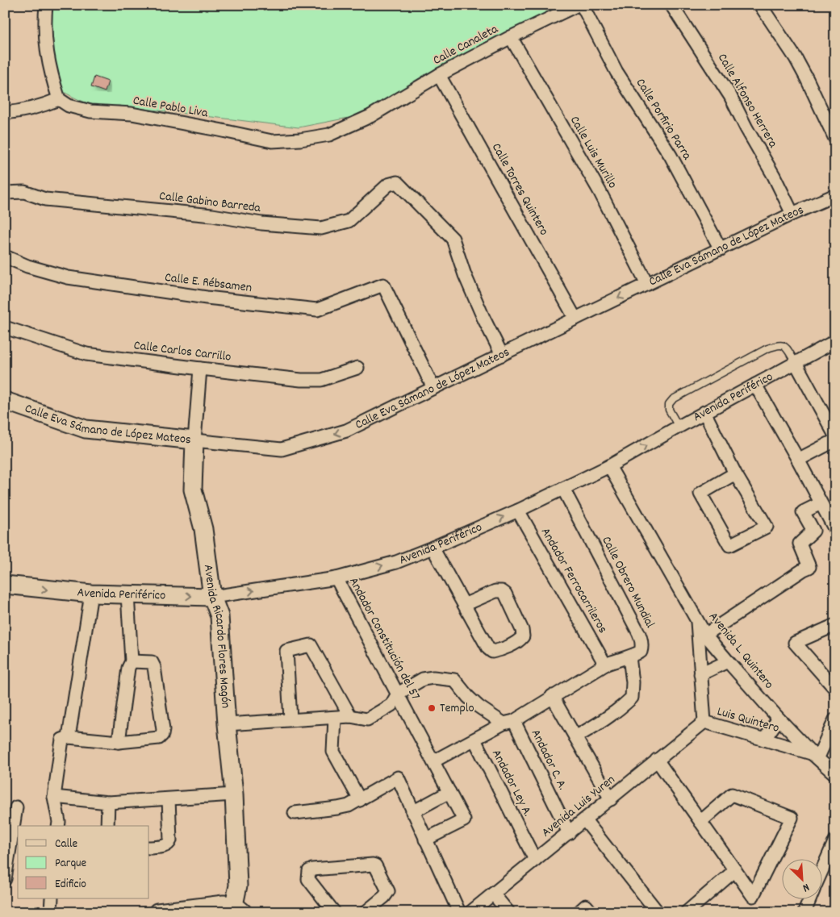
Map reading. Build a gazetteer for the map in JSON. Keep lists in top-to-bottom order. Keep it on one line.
{"streets":{"street":["Calle Canaleta","Calle Alfonso Herrera","Calle Pablo Liva","Calle Porfirio Parra","Calle Luis Murillo","Calle Torres Quintero","Calle Gabino Barreda","Calle Eva Sámano de López Mateos","Calle E. Rébsamen","Calle Carlos Carrillo","Avenida Periférico","Andador Ferrocarrileros","Calle Obrero Mundial","Avenida Ricardo Flores Magón","Andador Constitución del 57","Avenida L. Quintero","Luis Quintero","Andador C. A.","Andador Ley A.","Avenida Luis Yuren"]},"crossings":[["Calle Canaleta","Calle Pablo Liva"],["Calle Canaleta","Calle Luis Murillo"],["Calle Canaleta","Calle Torres Quintero"],["Calle Alfonso Herrera","Calle Eva Sámano de López Mateos"],["Calle Porfirio Parra","Calle Eva Sámano de López Mateos"],["Calle Luis Murillo","Calle Eva Sámano de López Mateos"],["Calle Torres Quintero","Calle Eva Sámano de López Mateos"],["Calle Gabino Barreda","Calle Eva Sámano de López Mateos"],["Calle Eva Sámano de López Mateos","Calle E. Rébsamen"],["Calle Eva Sámano de López Mateos","Avenida Ricardo Flores Magón"],["Calle Carlos Carrillo","Avenida Ricardo Flores Magón"],["Avenida Periférico","Andador Ferrocarrileros"],["Avenida Periférico","Calle Obrero Mundial"],["Avenida Periférico","Avenida Ricardo Flores Magón"],["Avenida Periférico","Andador Constitución del 57"],["Avenida Periférico","Avenida L. Quintero"],["Andador Ferrocarrileros","Calle Obrero Mundial"],["Calle Obrero Mundial","Andador Constitución del 57"],["Calle Obrero Mundial","Andador C. A."],["Calle Obrero Mundial","Andador Ley A."],["Avenida L. Quintero","Luis Quintero"],["Luis Quintero","Avenida Luis Yuren"],["Andador C. A.","Avenida Luis Yuren"],["Andador Ley A.","Avenida Luis Yuren"]],"one_way":["Calle Eva Sámano de López Mateos","Avenida Periférico"],"places":["Templo"],"legend":["Calle","Parque","Edificio"],"north":"bottom right"}
